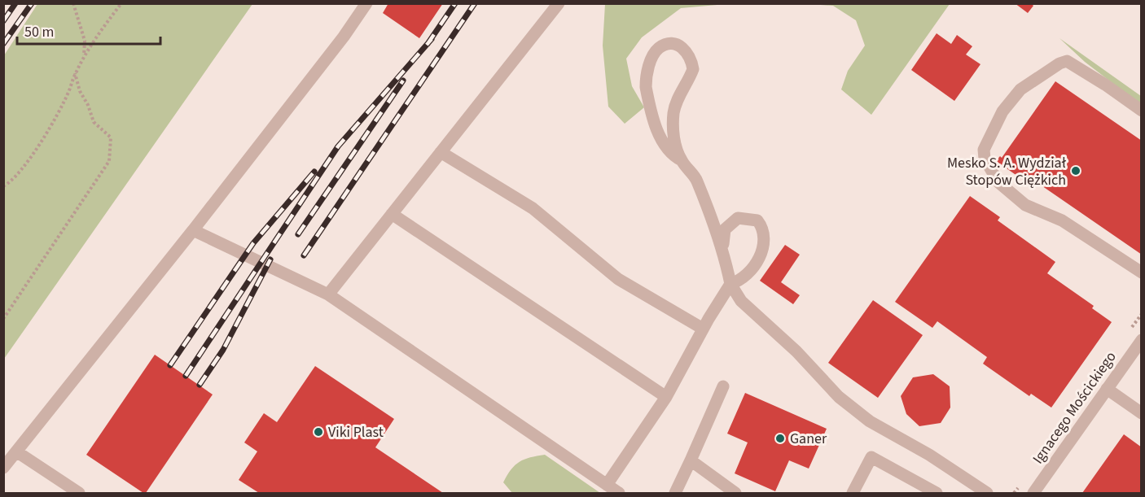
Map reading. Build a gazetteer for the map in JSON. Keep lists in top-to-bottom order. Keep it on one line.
{"streets":{"street":["Ignacego Mościckiego"]},"places":["Mesko S. A. Wydział Stopów Ciężkich","Viki Plast","Ganer"],"scale_bar":"50 m"}
